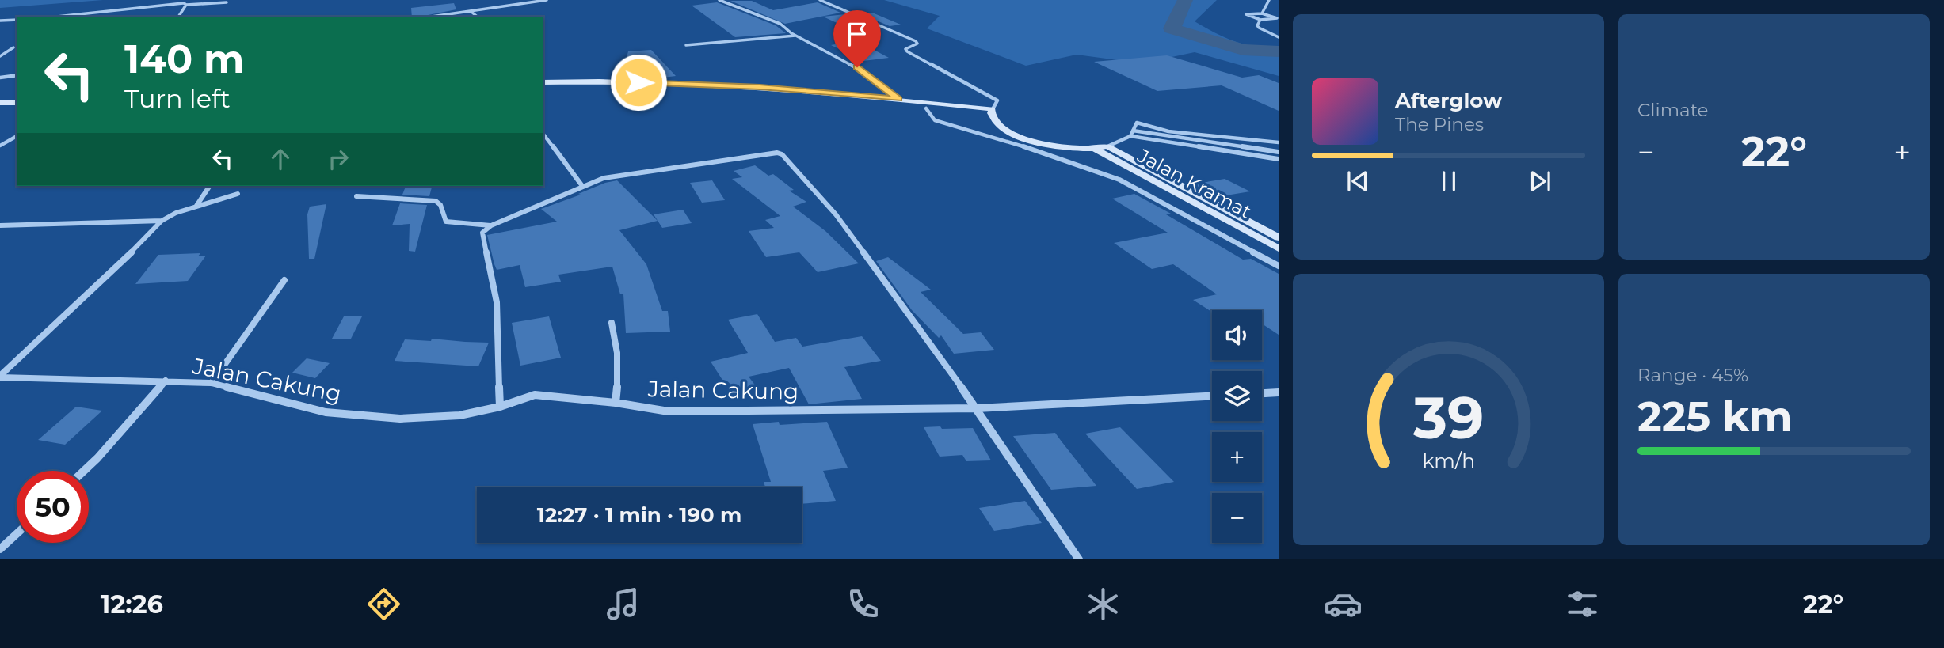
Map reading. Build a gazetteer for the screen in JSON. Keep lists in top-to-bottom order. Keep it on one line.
{"streets":{"main road":["Jalan Kramat"],"street":["Jalan Cakung"]},"page":{"tile":["Climate",["Range · 45%","225 km"]],"turn":["140 m","Turn left"],"song":["Afterglow","The Pines"],"heat":["−","22°","+"],"map_buttons":["+","−"],"limit":"50","trip":"12:27 · 1 min · 190 m","tabs":["12:26","22°"],"gauge":["39","km/h"]}}
